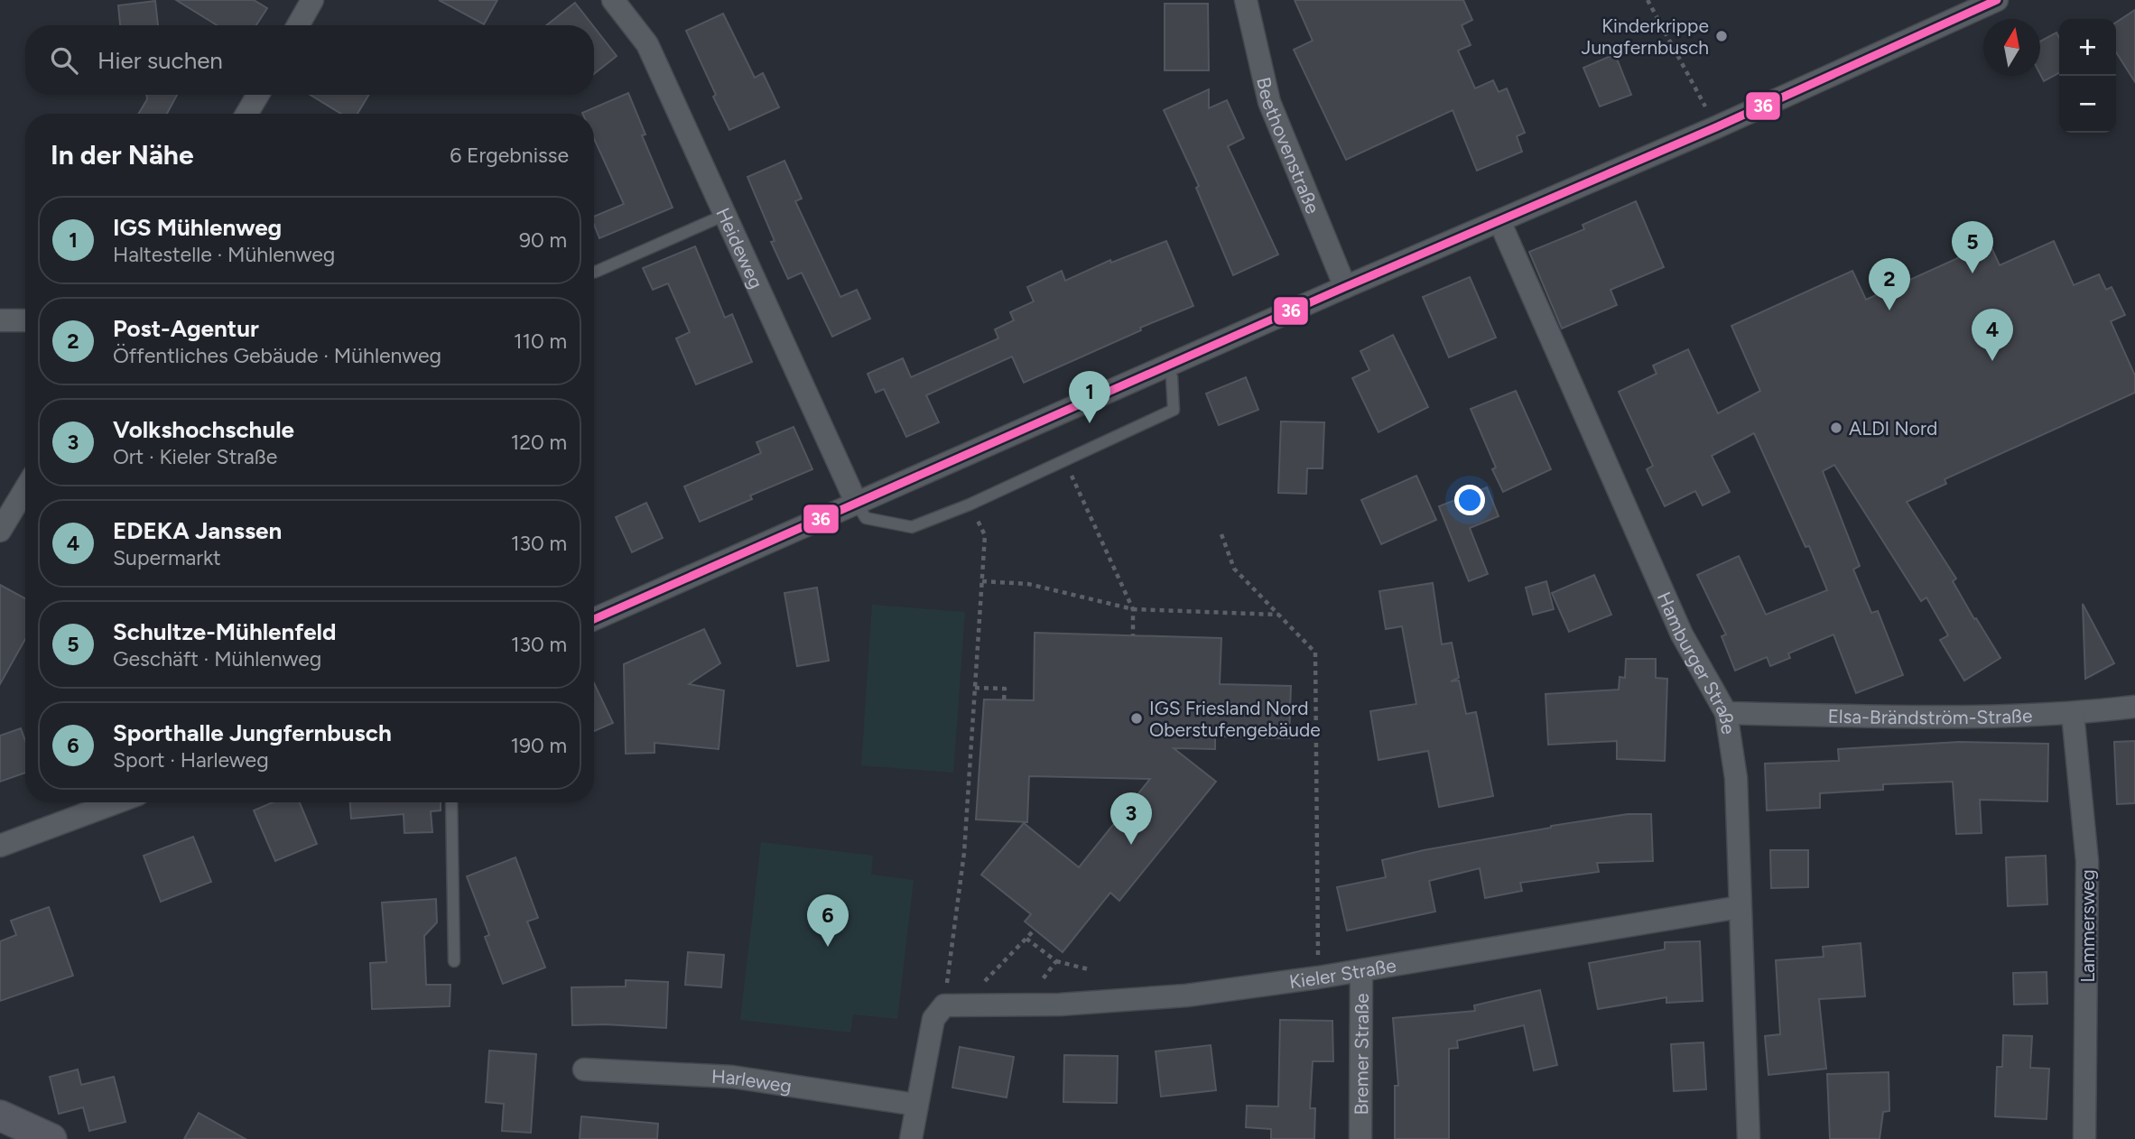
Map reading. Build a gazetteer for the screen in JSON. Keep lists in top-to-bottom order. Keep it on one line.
{"streets":{"street":["Beethovenstraße","Heideweg","Hamburger Straße","Elsa-Brändström-Straße","Lammersweg","Kieler Straße","Bremer Straße","Harleweg"]},"crossings":[["Hamburger Straße","Elsa-Brändström-Straße"],["Hamburger Straße","Kieler Straße"],["Elsa-Brändström-Straße","Lammersweg"],["Kieler Straße","Bremer Straße"]],"places":["Kinderkrippe Jungfernbusch","ALDI Nord","IGS Friesland Nord Oberstufengebäude"],"lines":["transit line 36"],"north":"top","page":{"map_buttons":["+","−"],"search":"Hier suchen","heading":["In der Nähe","6 Ergebnisse"],"list":[{"mark":"1","name":"IGS Mühlenweg","note":"Haltestelle · Mühlenweg","value":"90 m"},{"mark":"2","name":"Post-Agentur","note":"Öffentliches Gebäude · Mühlenweg","value":"110 m"},{"mark":"3","name":"Volkshochschule","note":"Ort · Kieler Straße","value":"120 m"},{"mark":"4","name":"EDEKA Janssen","note":"Supermarkt","value":"130 m"},{"mark":"5","name":"Schultze-Mühlenfeld","note":"Geschäft · Mühlenweg","value":"130 m"},{"mark":"6","name":"Sporthalle Jungfernbusch","note":"Sport · Harleweg","value":"190 m"}],"pins":["5","2","4","1","3","6"]}}
